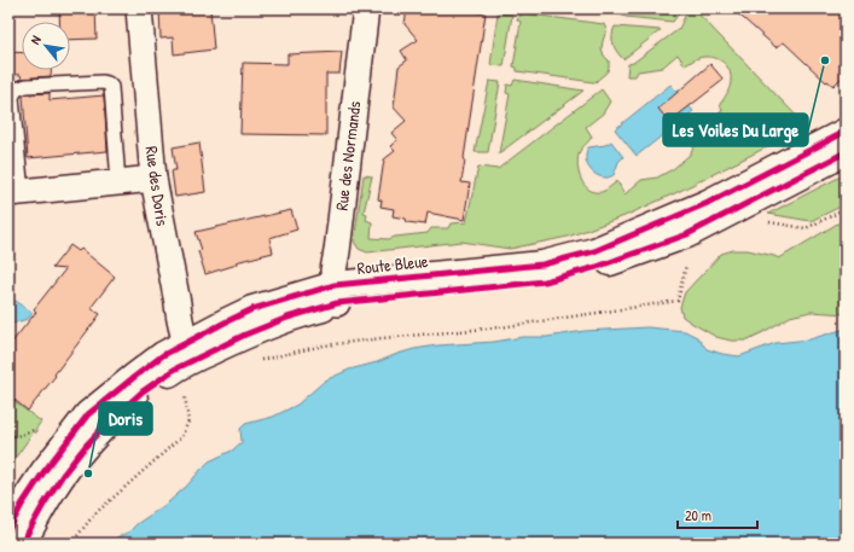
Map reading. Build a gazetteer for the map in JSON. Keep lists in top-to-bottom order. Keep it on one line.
{"streets":{"street":["Rue des Normands","Rue des Doris","Route Bleue"]},"crossings":[["Rue des Normands","Route Bleue"],["Rue des Doris","Route Bleue"]],"places":["Les Voiles Du Large","Doris"],"scale_bar":"20 m","north":"top left"}
